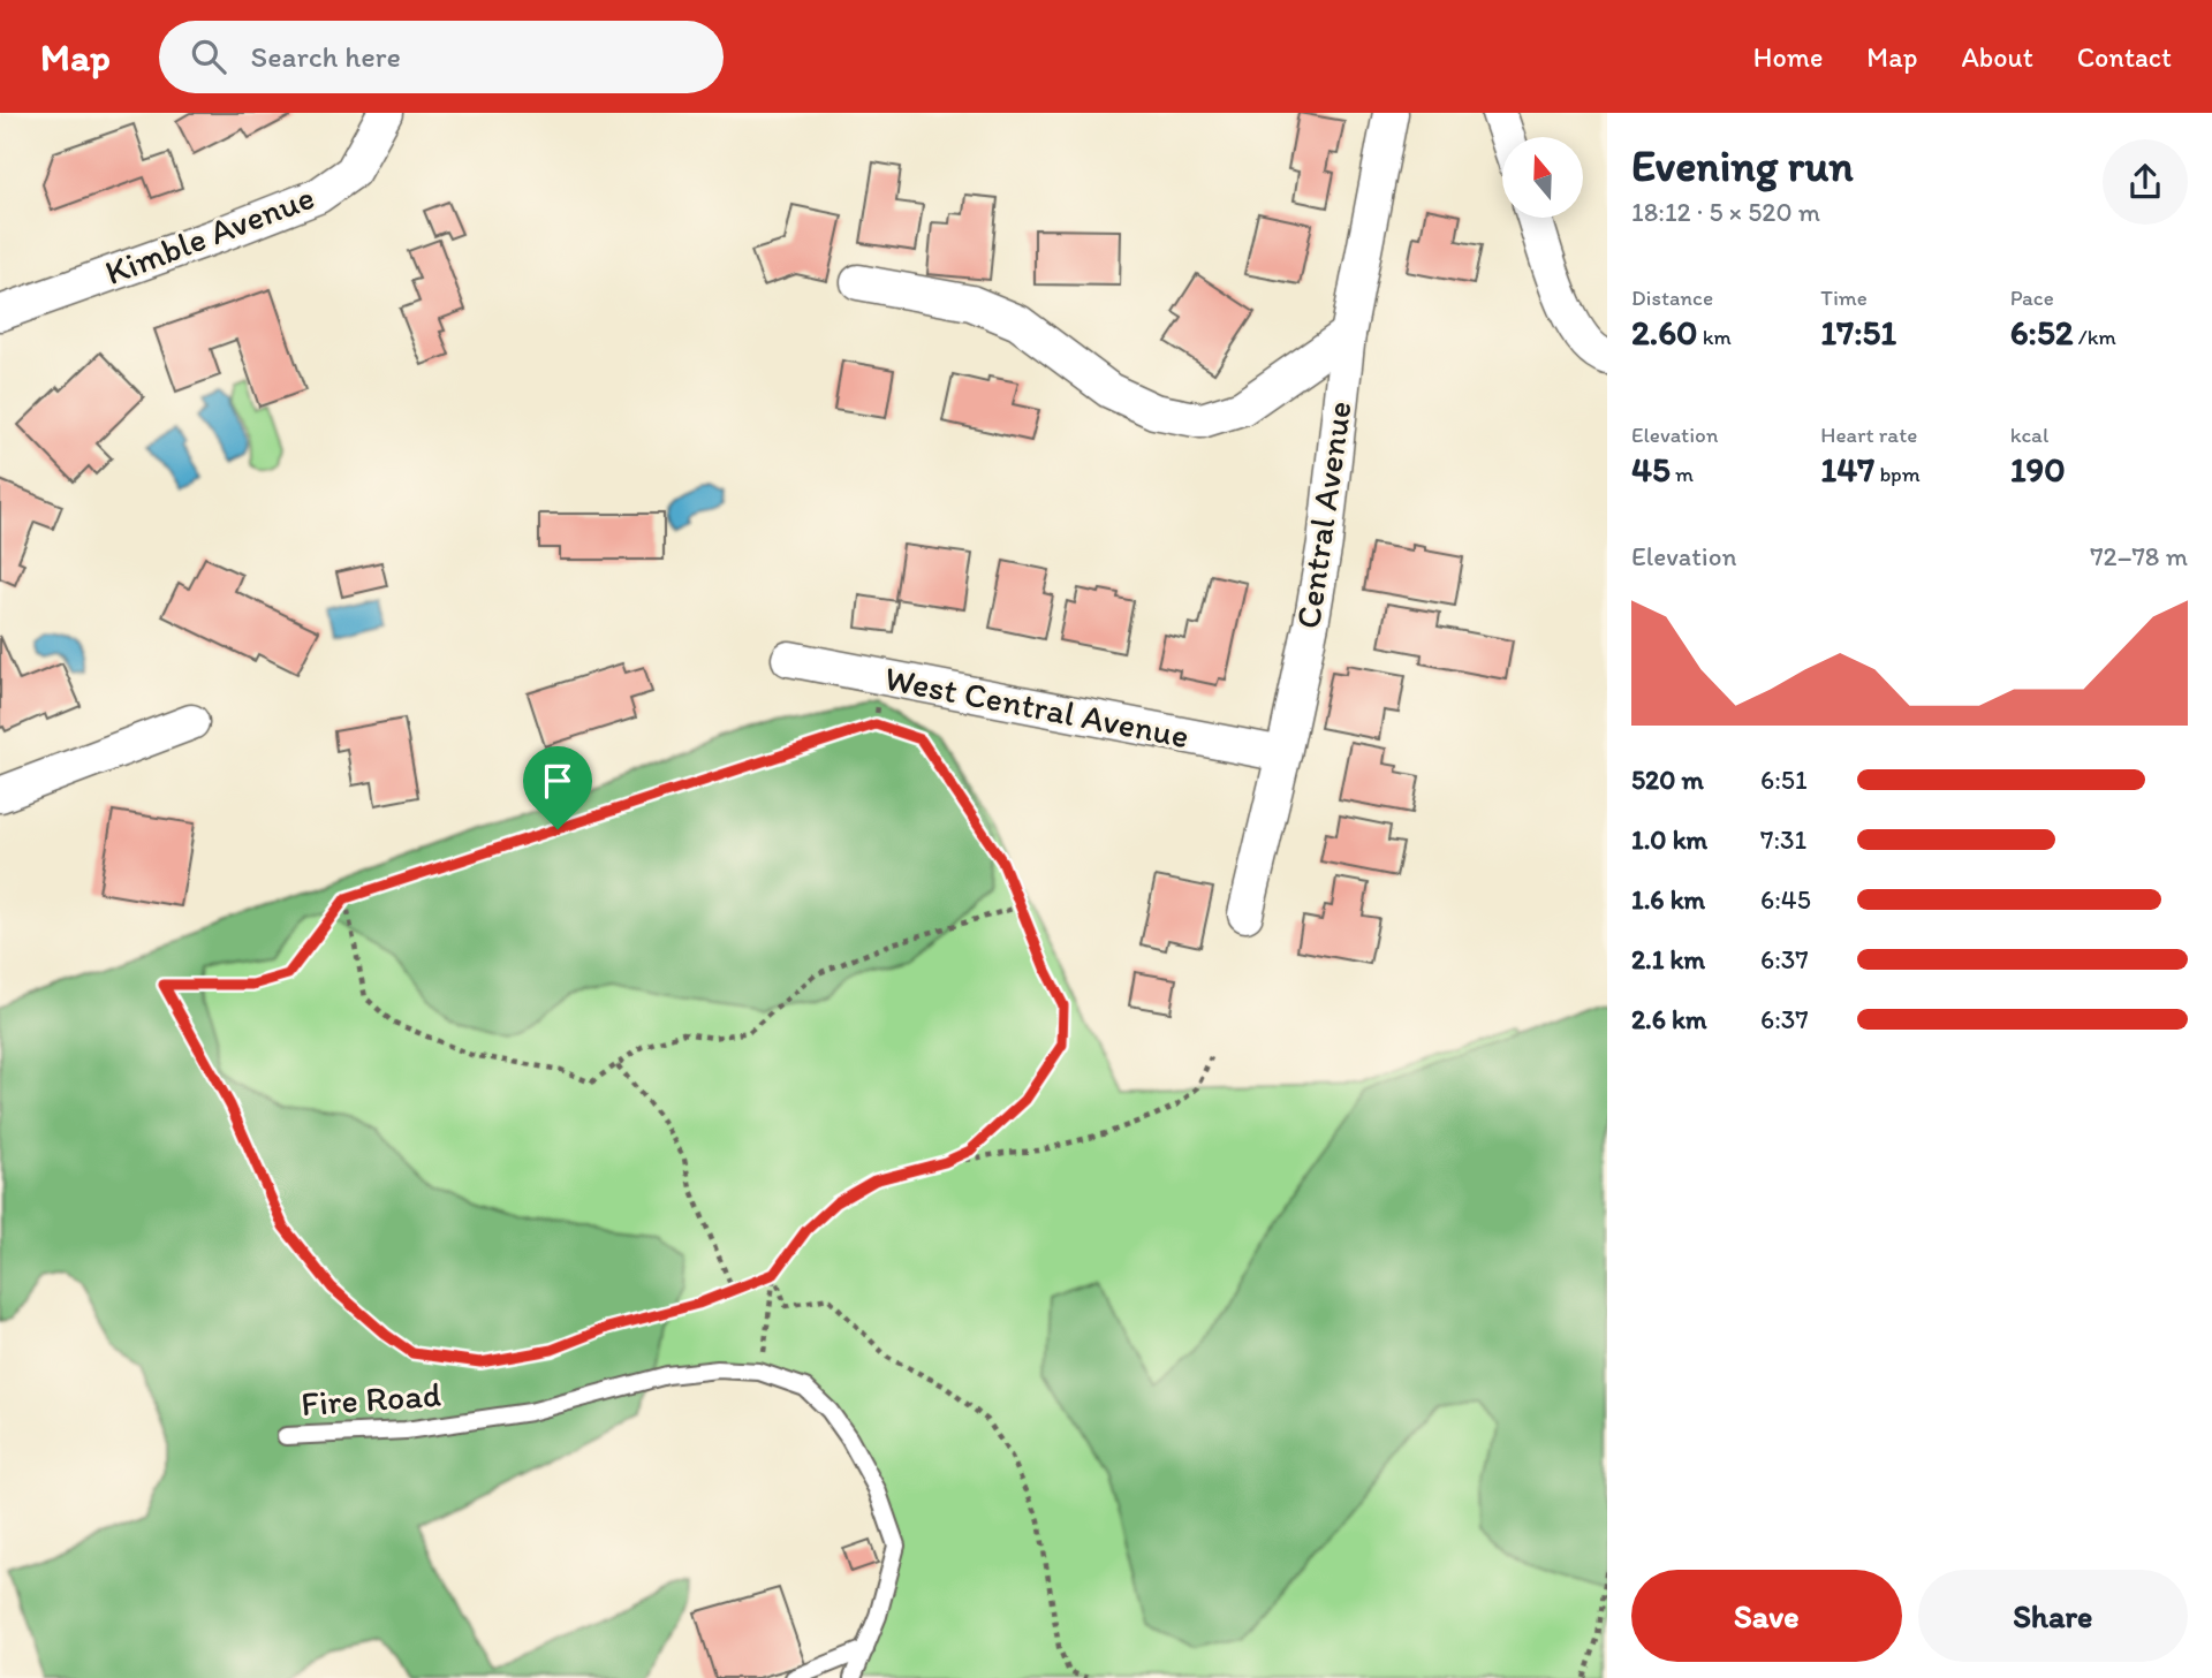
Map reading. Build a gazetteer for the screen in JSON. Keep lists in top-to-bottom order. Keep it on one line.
{"streets":{"street":["Kimble Avenue","Central Avenue","West Central Avenue"],"lane":["Fire Road"]},"crossings":[["Central Avenue","West Central Avenue"]],"north":"top","page":{"header":"Map","search":"Search here","nav":["Home","Map","About","Contact"],"heading":["Evening run","18:12 · 5 × 520 m"],"stats":[["Distance","2.60 km"],["Time","17:51"],["Pace","6:52 /km"],["Elevation","45 m"],["Heart rate","147 bpm"],["kcal","190"]],"chart":["Elevation","72–78 m"],"list":[{"name":"520 m","note":"6:51"},{"name":"1.0 km","note":"7:31"},{"name":"1.6 km","note":"6:45"},{"name":"2.1 km","note":"6:37"},{"name":"2.6 km","note":"6:37"}],"buttons":["Save","Share"]}}
